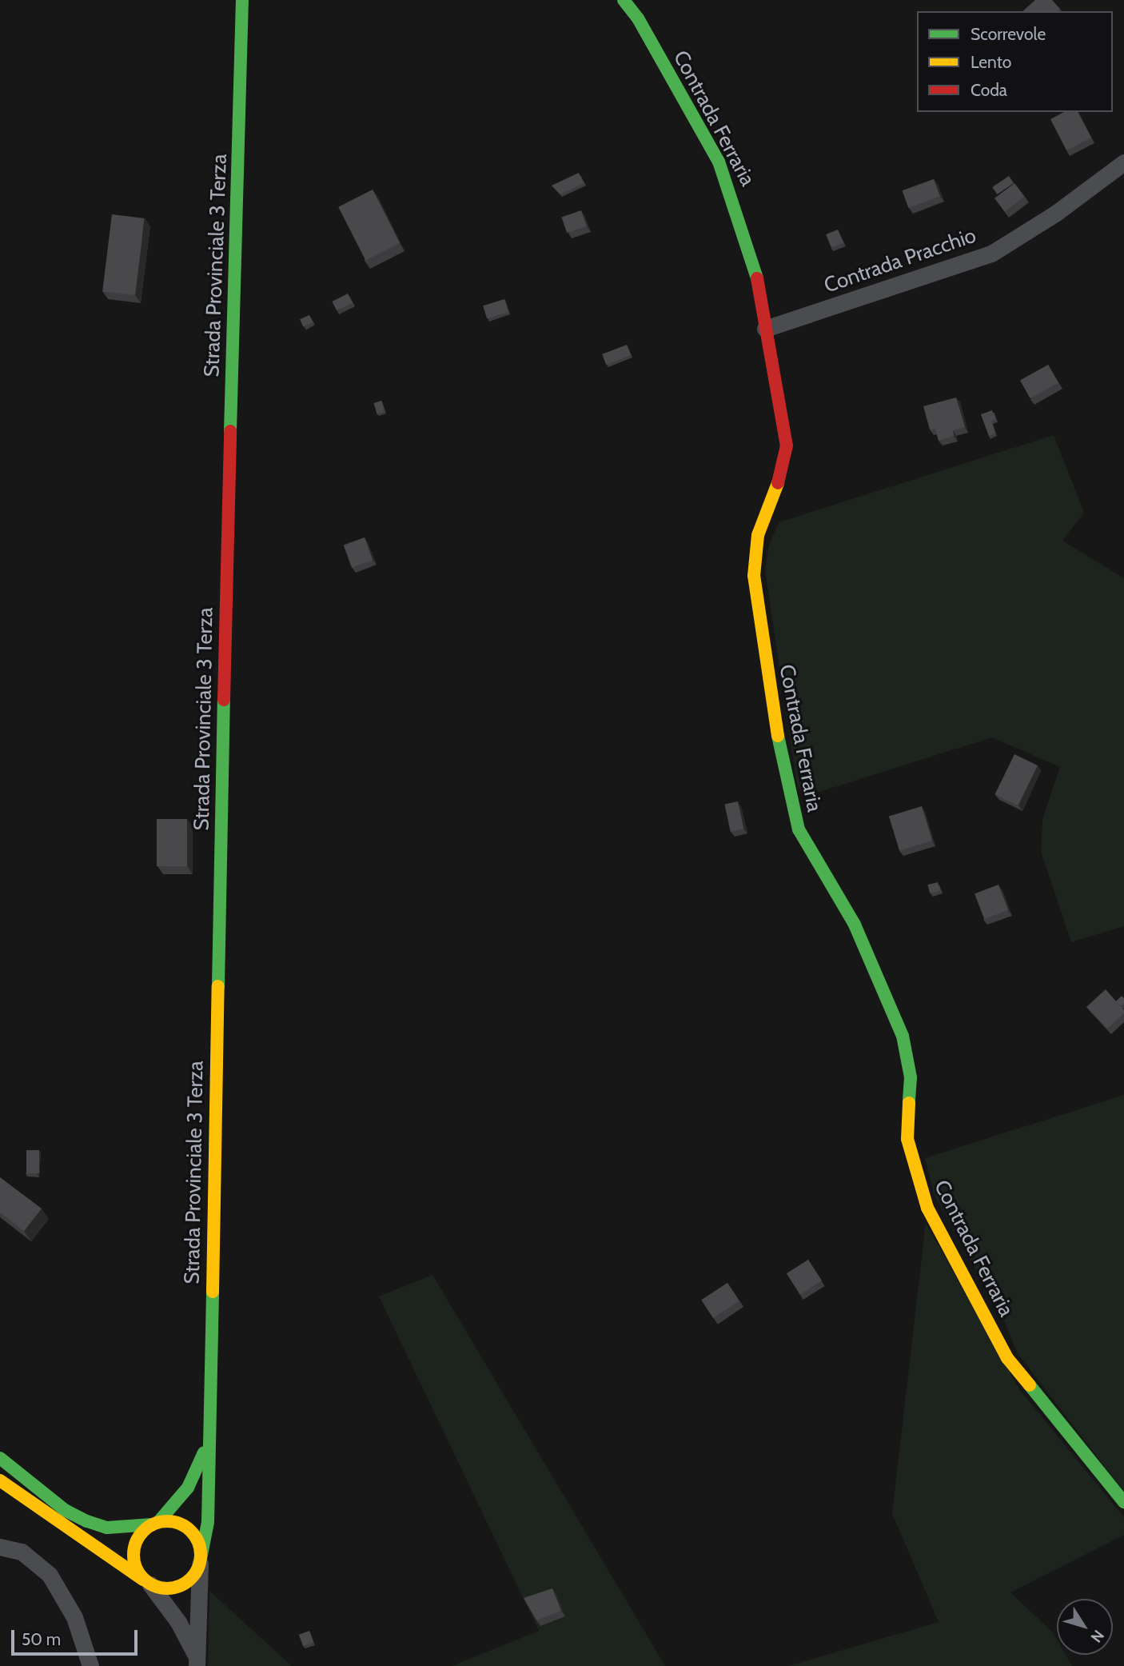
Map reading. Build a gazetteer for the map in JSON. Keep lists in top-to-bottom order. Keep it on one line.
{"streets":{"street":["Contrada Ferraria","Contrada Pracchio","Strada Provinciale 3 Terza"]},"crossings":[["Contrada Ferraria","Contrada Pracchio"]],"legend":["Scorrevole","Lento","Coda"],"scale_bar":"50 m","north":"bottom right"}
